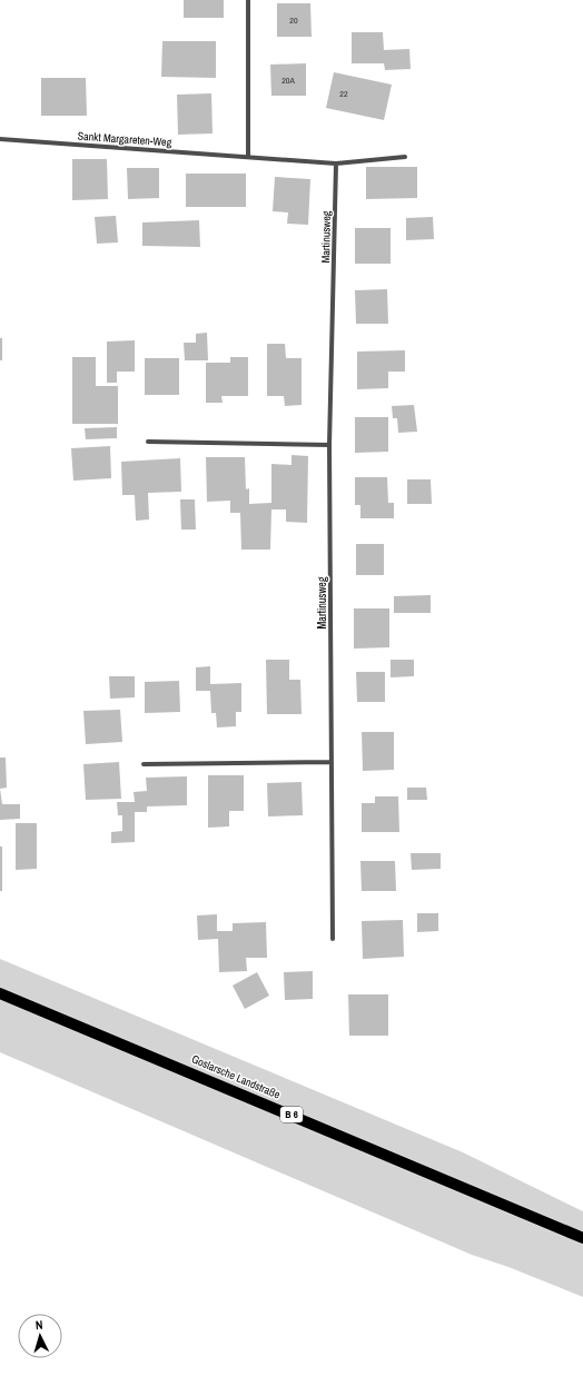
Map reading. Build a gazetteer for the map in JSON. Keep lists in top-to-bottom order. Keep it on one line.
{"streets":{"main road":["Goslarsche Landstraße","B 6"],"street":["Sankt Margareten-Weg","Martinusweg"]},"crossings":[["Sankt Margareten-Weg","Martinusweg"]],"house_numbers":["20","20A","22"],"north":"top"}
